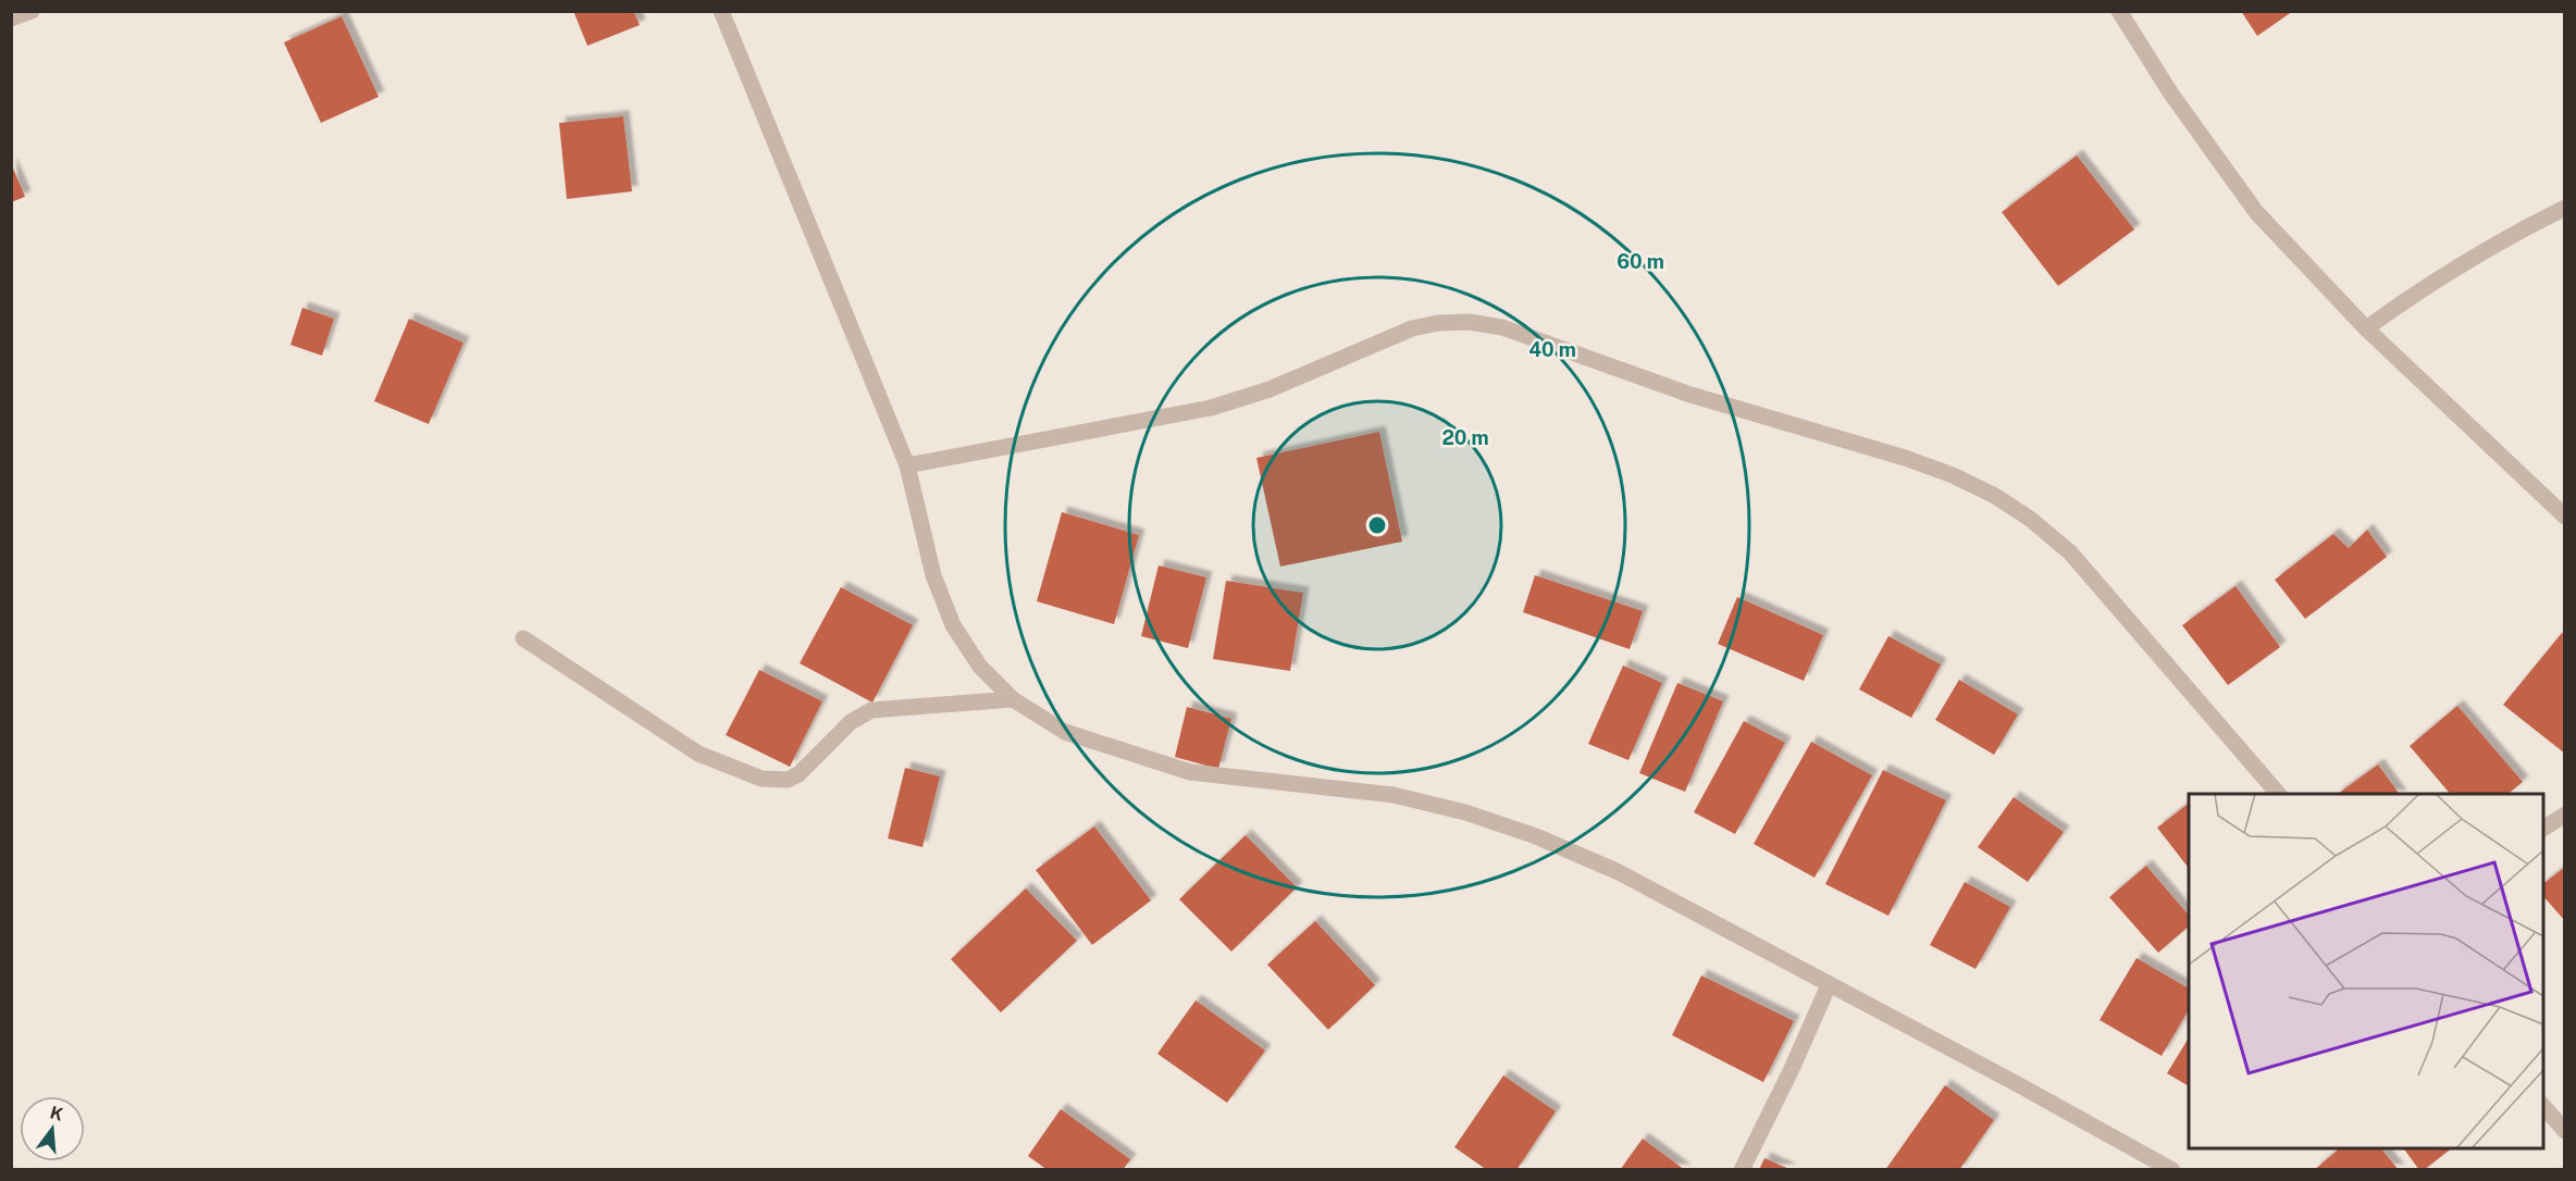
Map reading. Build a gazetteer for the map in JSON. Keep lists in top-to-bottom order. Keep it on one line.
{"north":"top","rings":["60 m","40 m","20 m"]}
